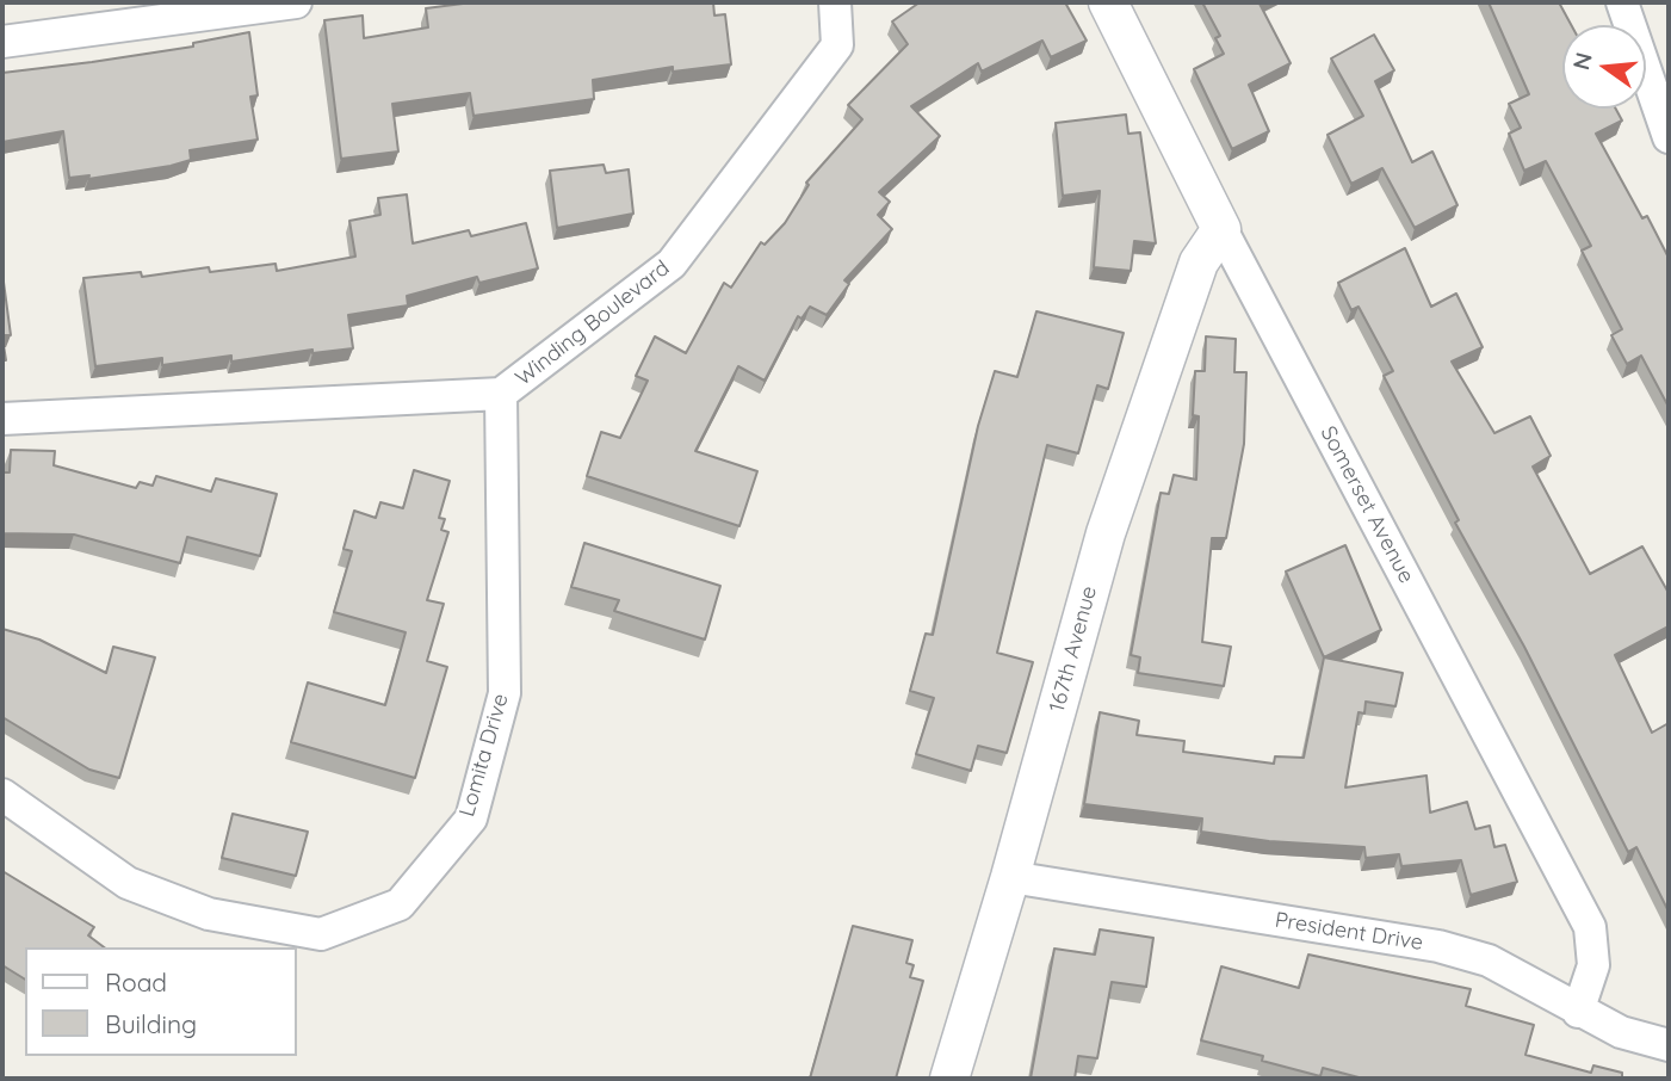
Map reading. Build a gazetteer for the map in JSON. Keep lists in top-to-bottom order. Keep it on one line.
{"streets":{"street":["Winding Boulevard","Somerset Avenue","167th Avenue","Lomita Drive","President Drive"]},"crossings":[["Winding Boulevard","Lomita Drive"],["Somerset Avenue","167th Avenue"],["Somerset Avenue","President Drive"],["167th Avenue","President Drive"]],"legend":["Road","Building"],"north":"left"}
